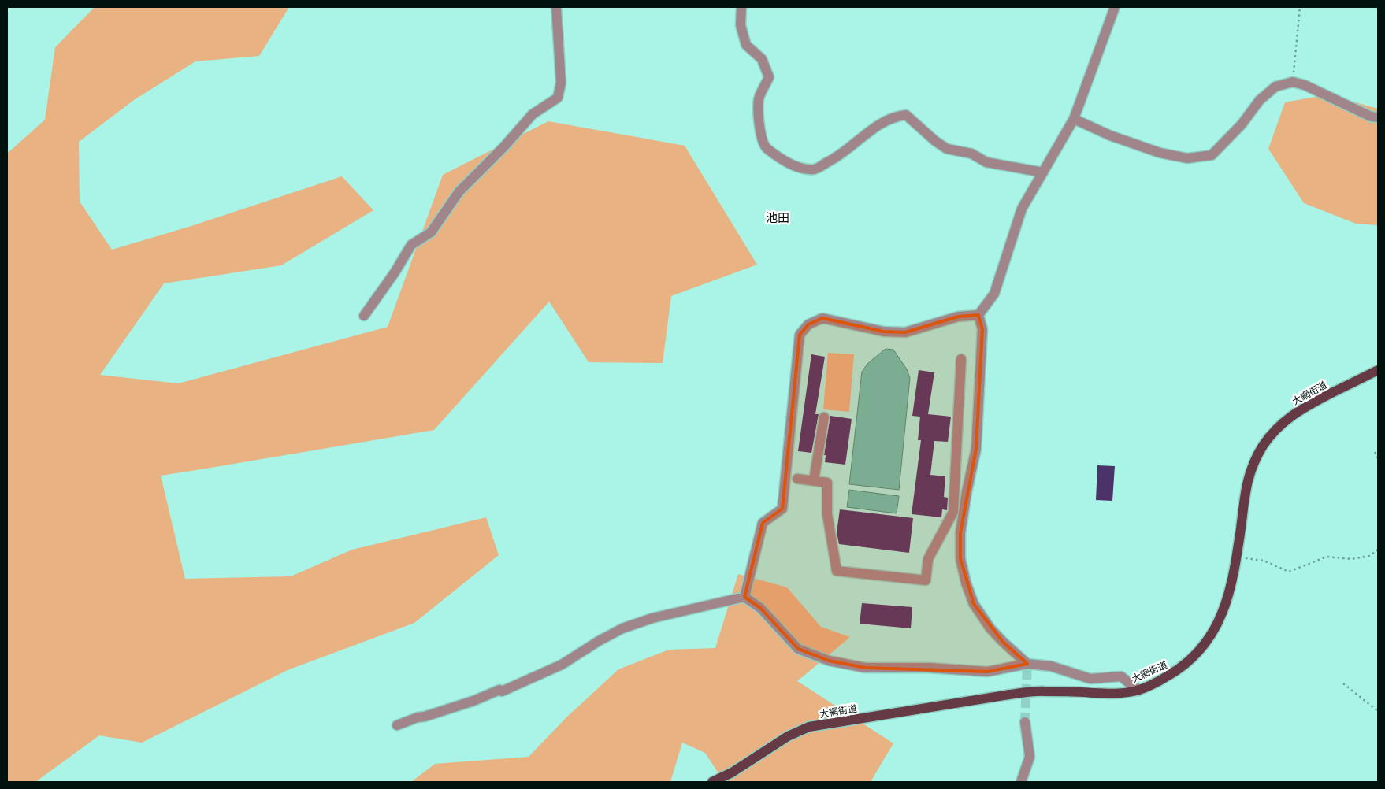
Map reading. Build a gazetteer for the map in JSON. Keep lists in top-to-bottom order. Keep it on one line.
{"streets":{"main road":["大網街道"]},"districts":["池田"]}
